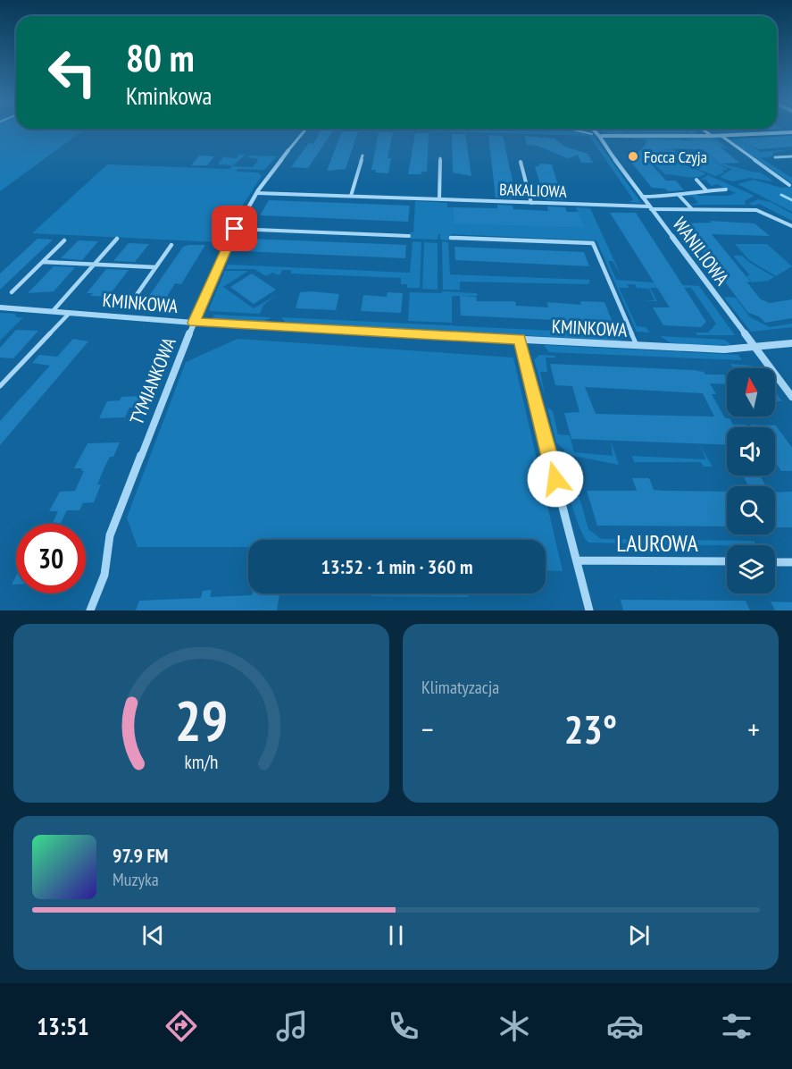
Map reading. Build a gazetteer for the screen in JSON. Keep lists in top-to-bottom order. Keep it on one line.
{"streets":{"street":["WANILIOWA","KMINKOWA","TYMIANKOWA","LAUROWA"],"lane":["BAKALIOWA"]},"crossings":[["BAKALIOWA","WANILIOWA"],["BAKALIOWA","TYMIANKOWA"],["WANILIOWA","KMINKOWA"],["KMINKOWA","TYMIANKOWA"]],"places":["Focca Czyja"],"north":"top","page":{"turn":["80 m","Kminkowa"],"limit":"30","trip":"13:52 · 1 min · 360 m","tile":"Klimatyzacja","heat":["−","23°","+"],"song":["97.9 FM","Muzyka"],"tabs":"13:51","gauge":["29","km/h"]}}
